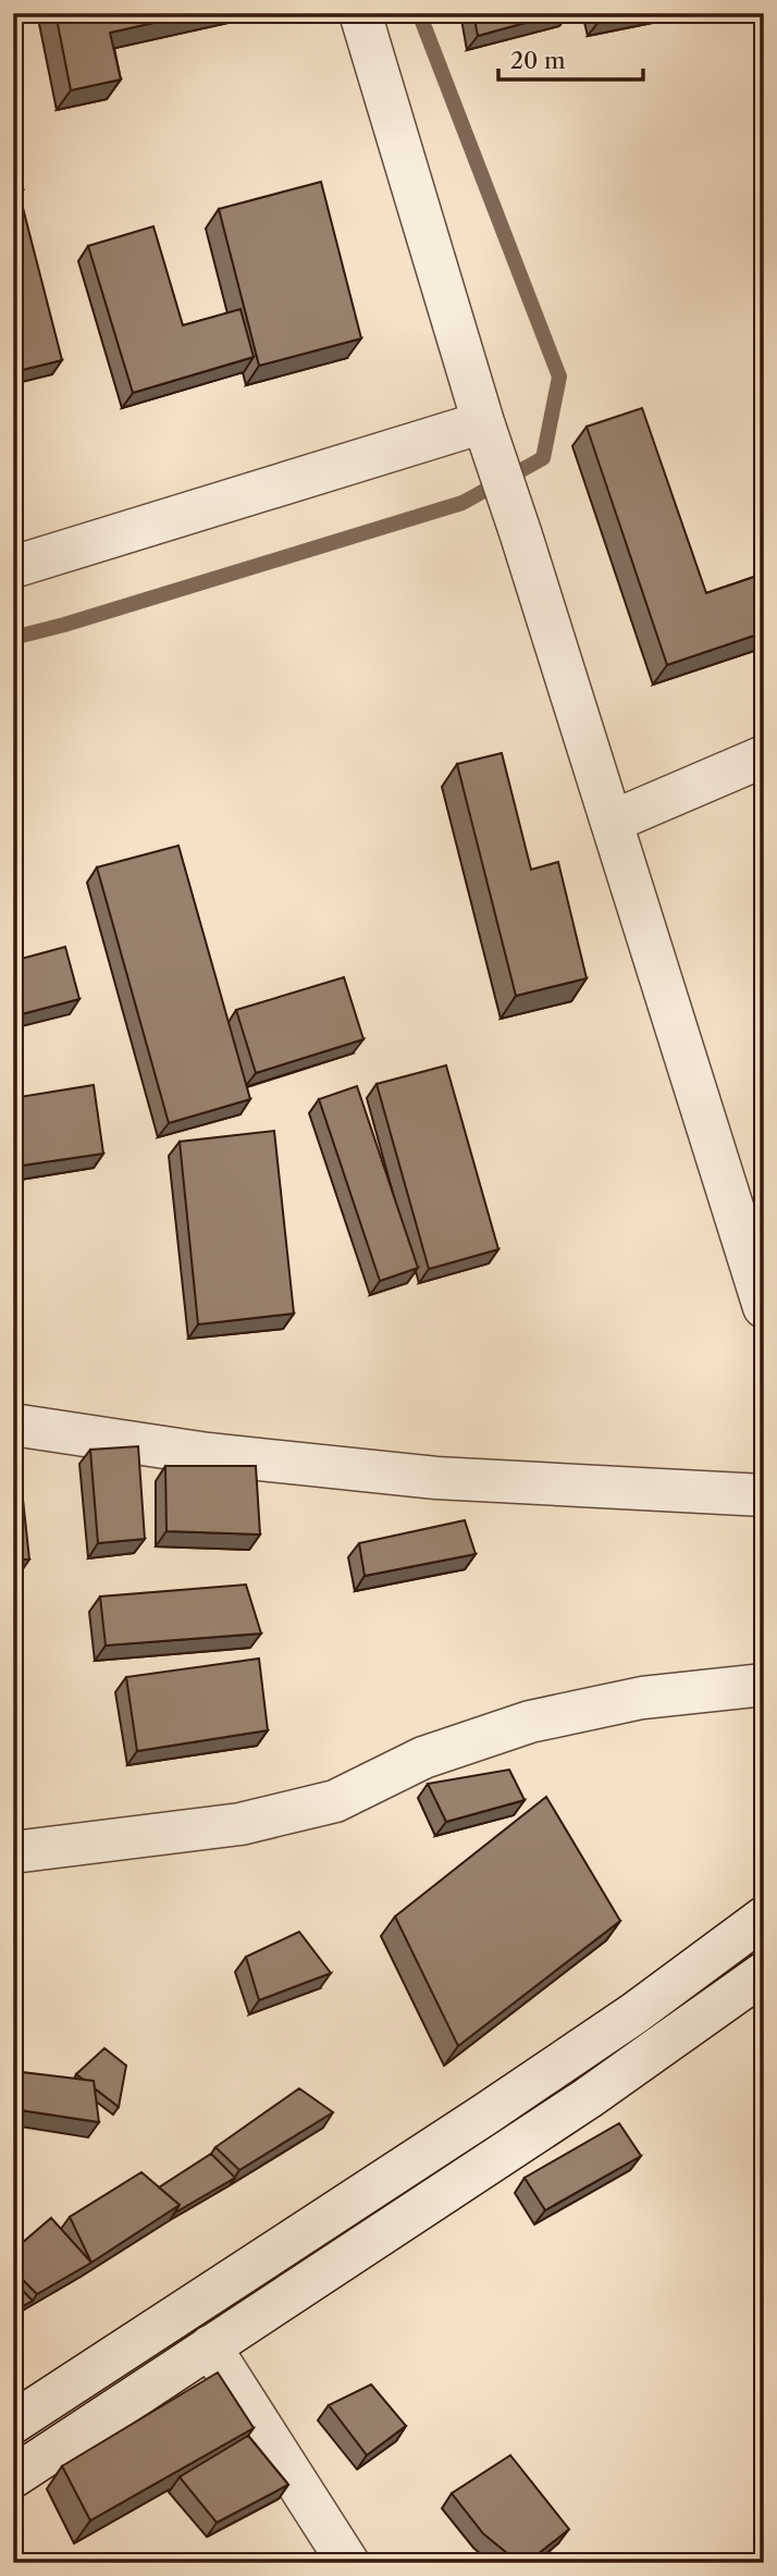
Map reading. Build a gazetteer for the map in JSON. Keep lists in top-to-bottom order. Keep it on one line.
{"scale_bar":"20 m"}
